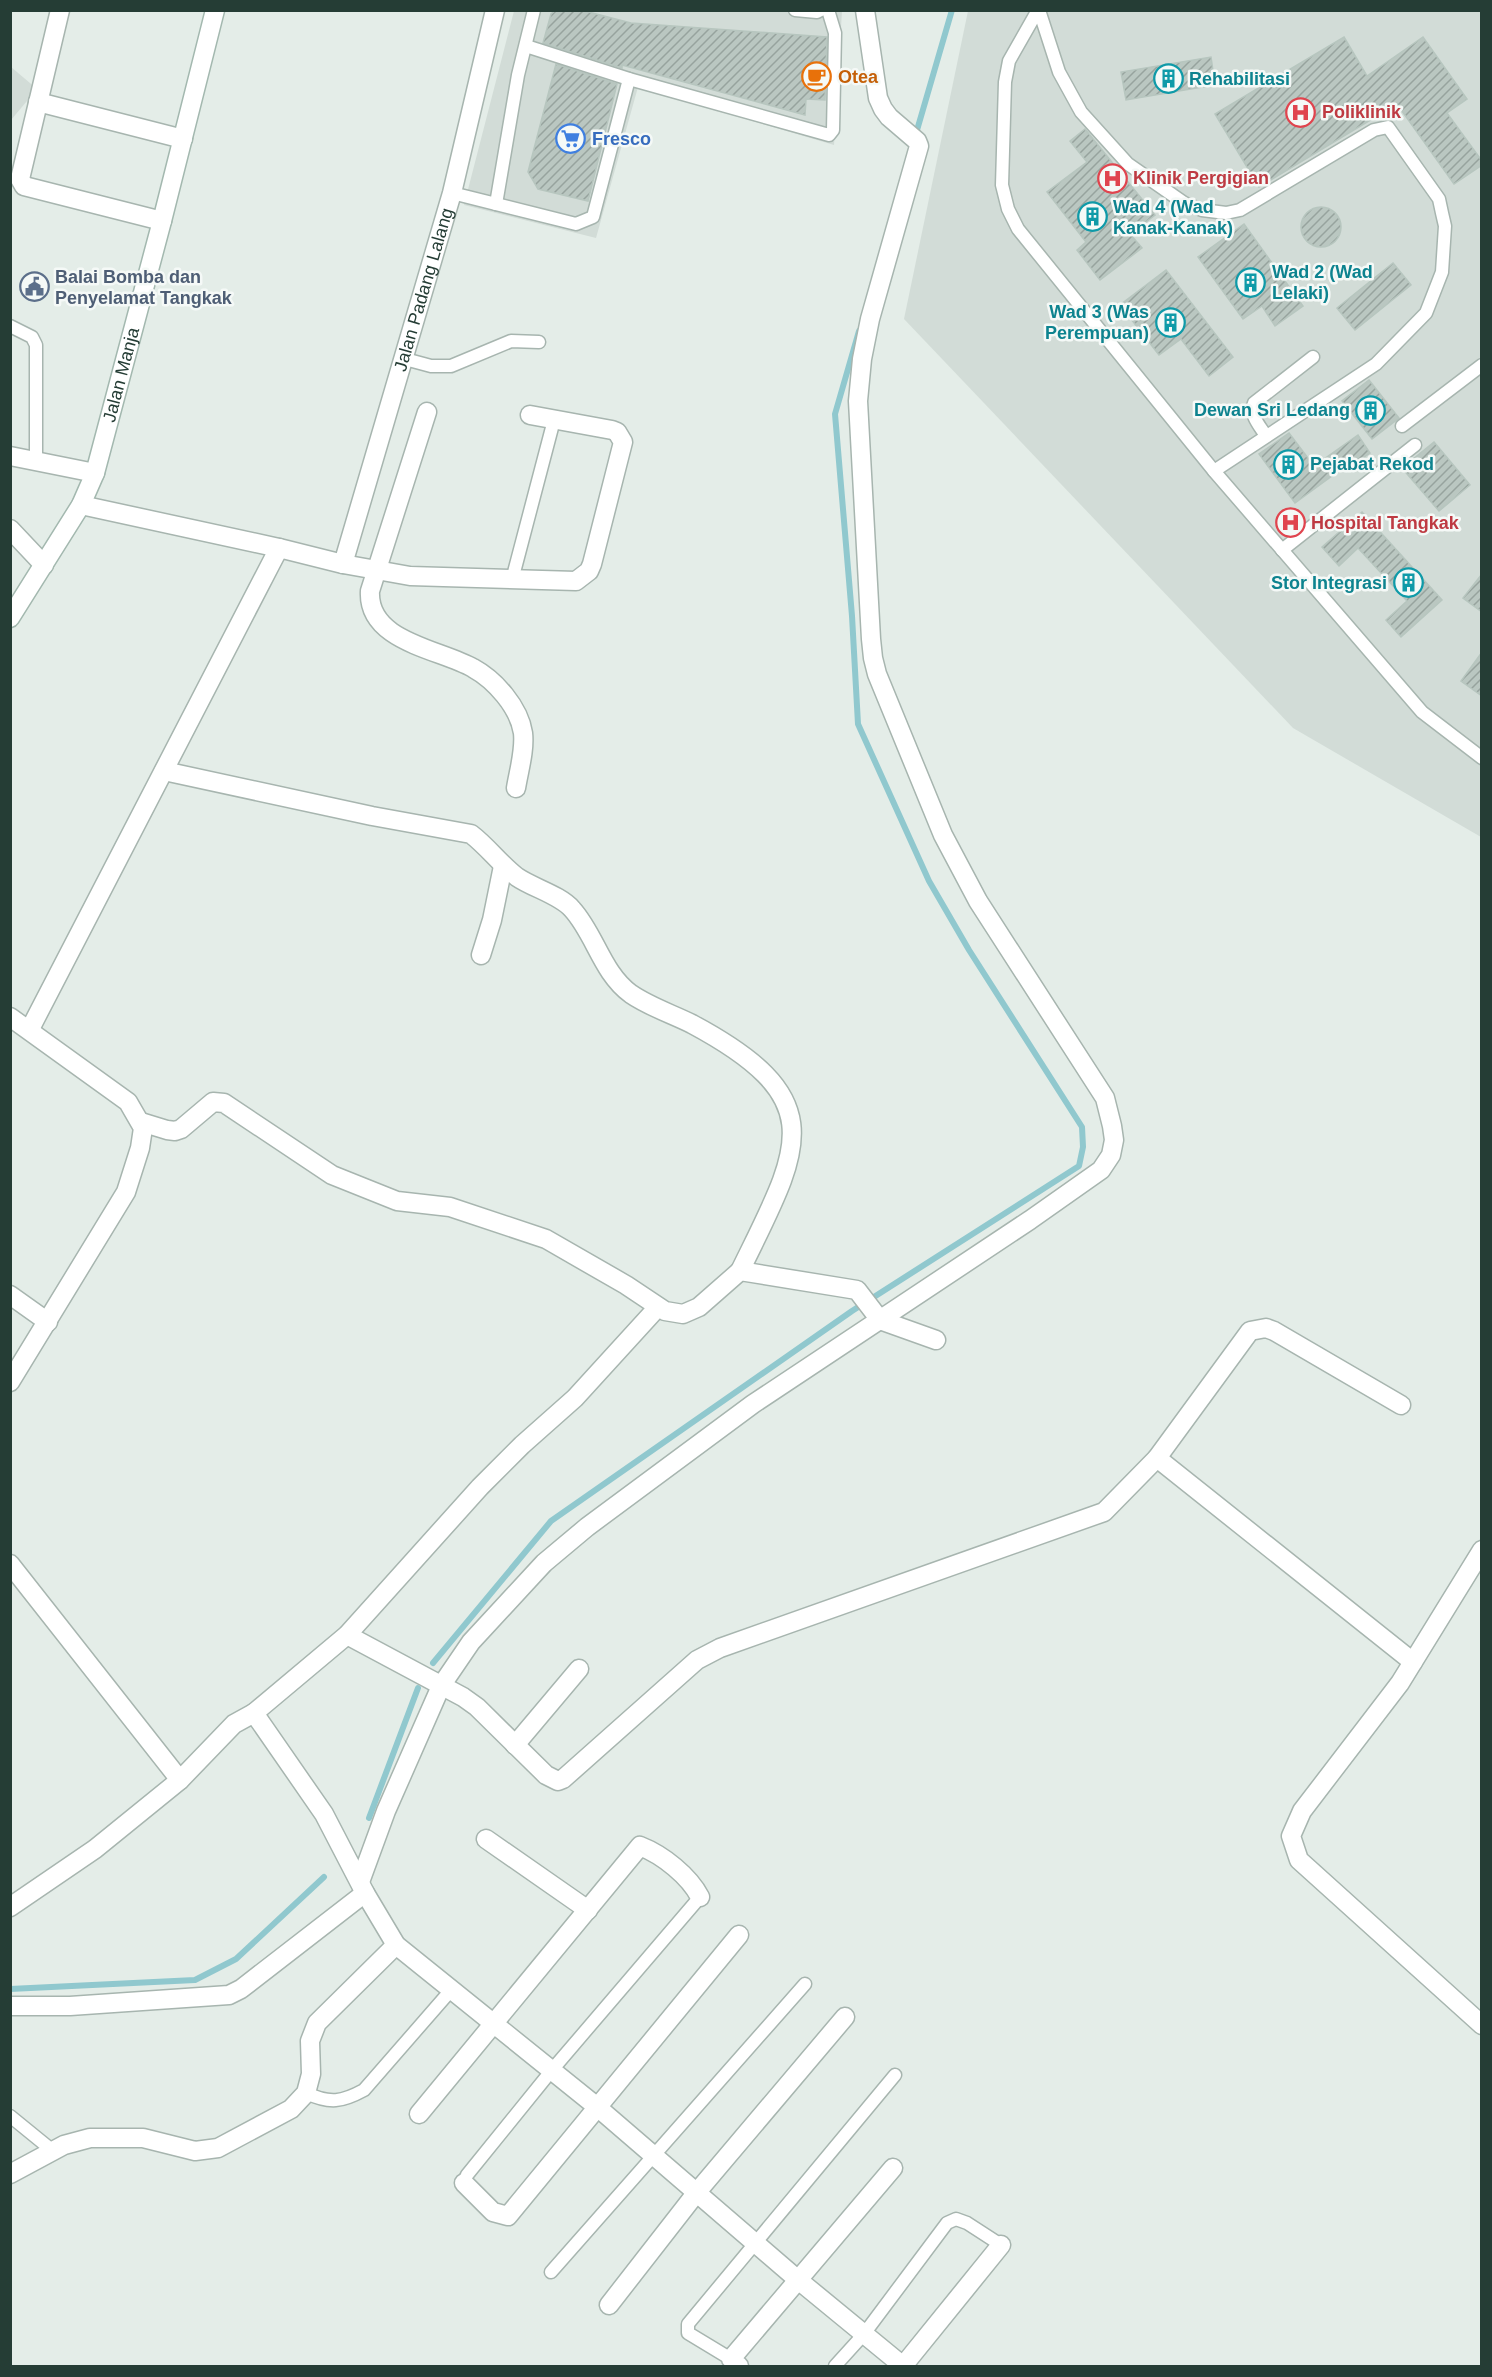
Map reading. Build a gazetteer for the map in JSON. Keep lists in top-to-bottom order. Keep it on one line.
{"streets":{"street":["Jalan Padang Lalang","Jalan Manja"]},"places":{"cafe":["Otea"],"building":["Rehabilitasi","Wad 4 (Wad Kanak-Kanak)","Wad 2 (Wad Lelaki)","Wad 3 (Was Perempuan)","Dewan Sri Ledang","Pejabat Rekod","Stor Integrasi"],"hospital":["Poliklinik","Klinik Pergigian","Hospital Tangkak"],"supermarket":["Fresco"],"public building":["Balai Bomba dan Penyelamat Tangkak"]}}
